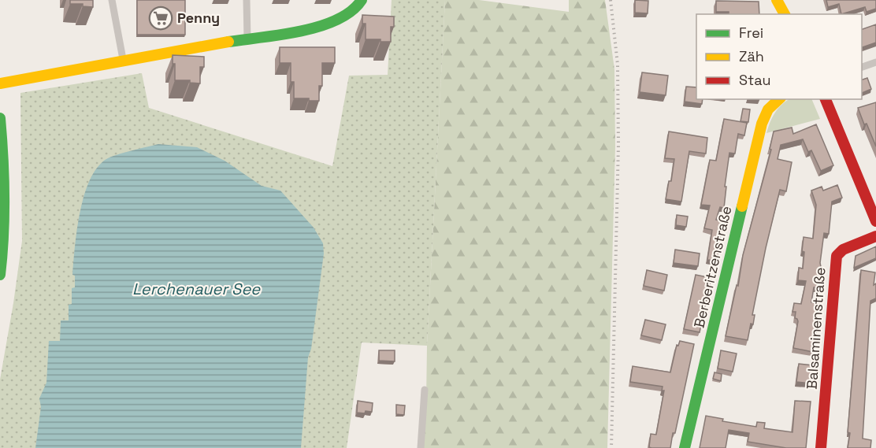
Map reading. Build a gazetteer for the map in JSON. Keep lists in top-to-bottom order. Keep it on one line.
{"streets":{"street":["Berberitzenstraße","Balsaminenstraße"]},"water":["Lerchenauer See"],"places":{"supermarket":["Penny"]},"legend":["Frei","Zäh","Stau"]}
